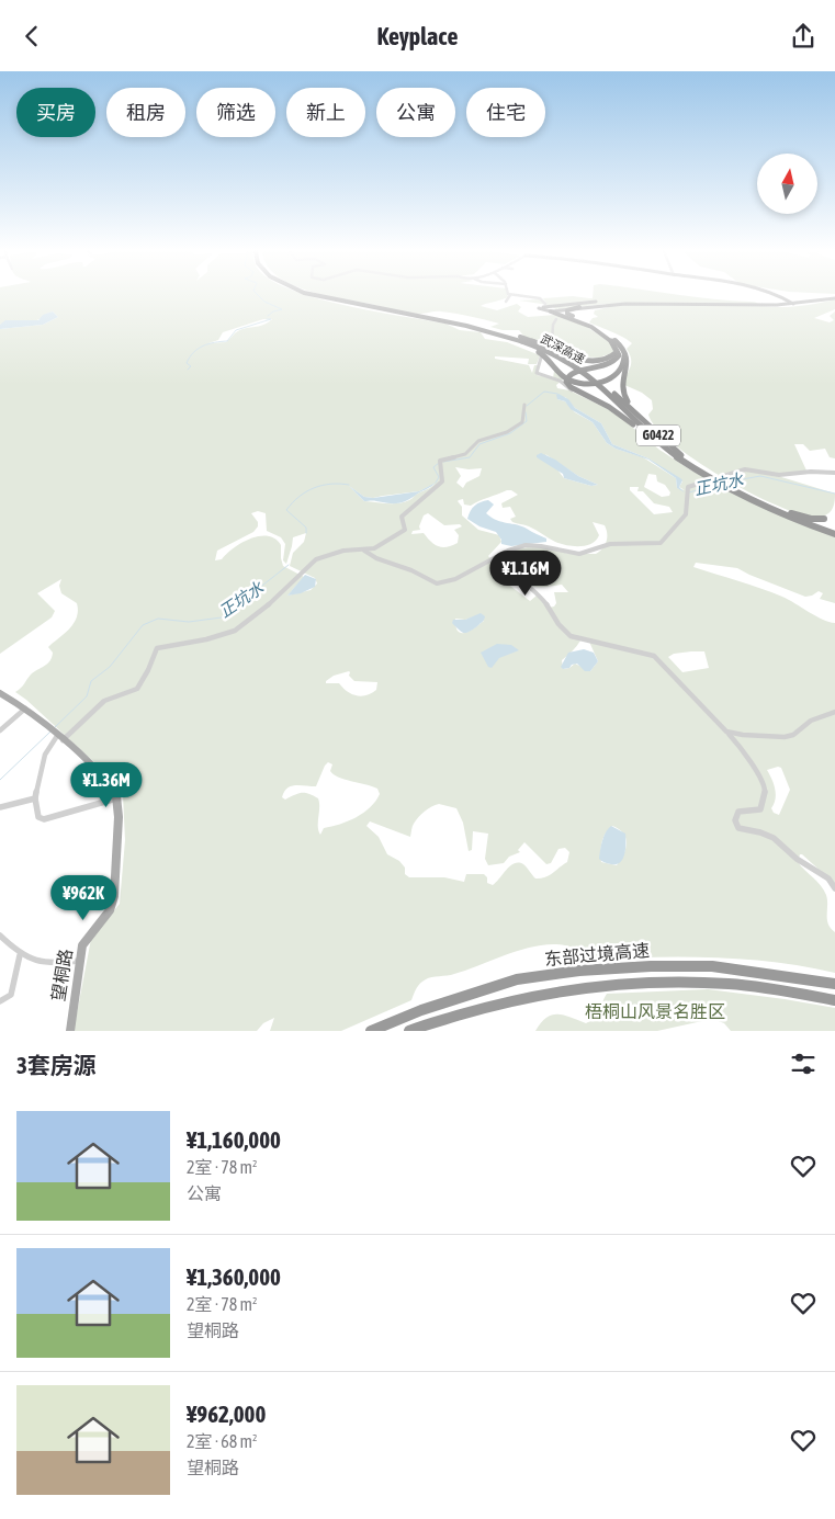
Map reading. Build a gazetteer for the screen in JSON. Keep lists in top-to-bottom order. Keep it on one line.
{"streets":{"highway":["武深高速","G0422","东部过境高速"],"main road":["望桐路"]},"water":["正坑水"],"parks":["梧桐山风景名胜区"],"north":"top","page":{"header":"Keyplace","chip":["买房","租房","筛选","新上","公寓","住宅"],"price":["¥1.16M","¥1.36M","¥962K"],"heading":"3套房源","list":[{"name":"¥1,160,000","note":"2室 · 78 m² · 公寓"},{"name":"¥1,360,000","note":"2室 · 78 m² · 望桐路"},{"name":"¥962,000","note":"2室 · 68 m² · 望桐路"}]}}
